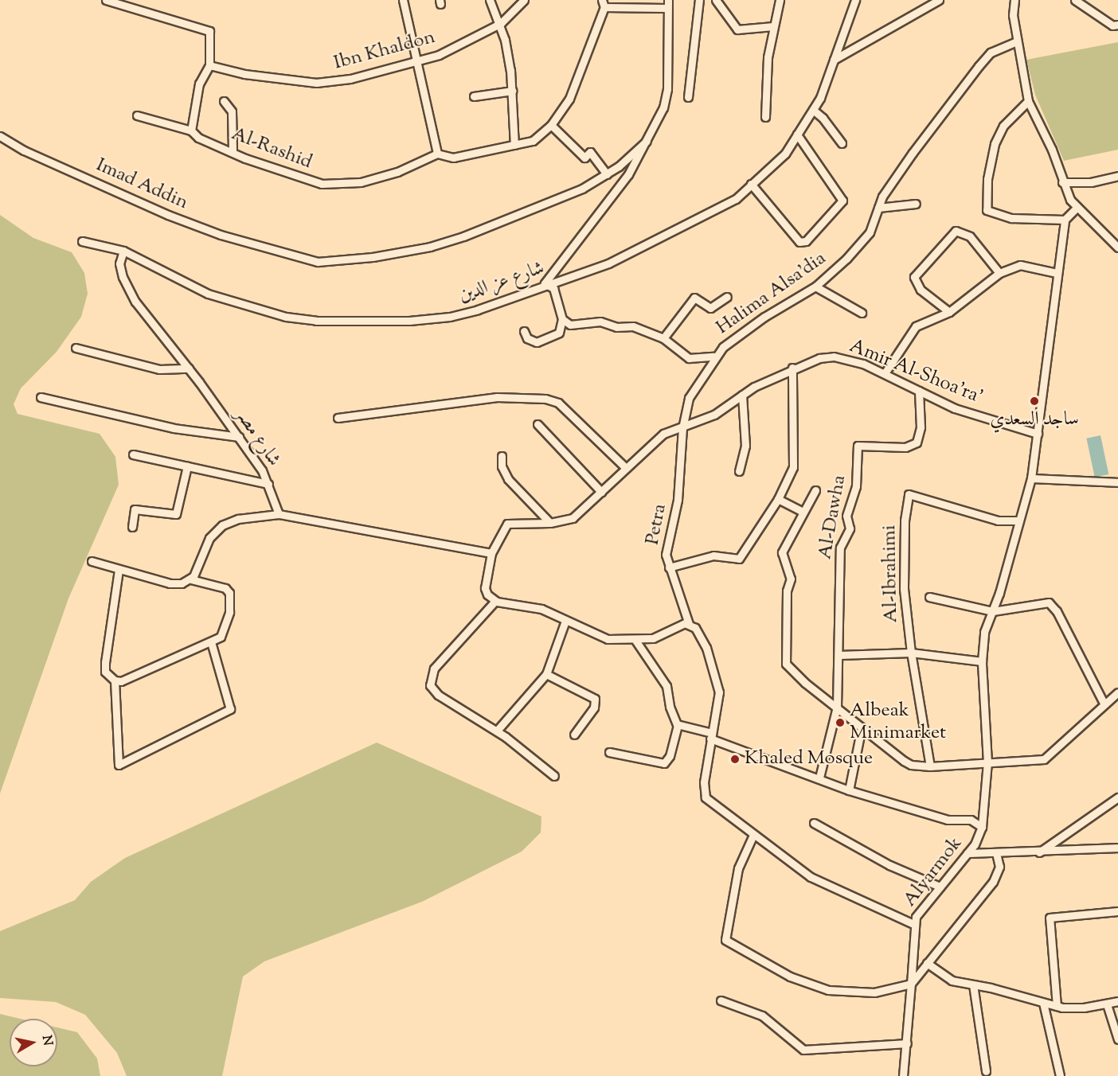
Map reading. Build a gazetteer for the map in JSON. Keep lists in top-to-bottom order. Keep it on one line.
{"streets":{"street":["Ibn Khaldon","Al-Rashid","Imad Addin","شارع عز الدين","Halima Alsa'dia","Amir Al-Shoa'ra'","شارع مصر","Al-Dawha","Petra","Al-Ibrahimi","Alyarmok"]},"crossings":[["شارع عز الدين","شارع مصر"],["Halima Alsa'dia","Amir Al-Shoa'ra'"],["Halima Alsa'dia","Petra"],["Amir Al-Shoa'ra'","Al-Dawha"],["Amir Al-Shoa'ra'","Petra"],["Amir Al-Shoa'ra'","Alyarmok"],["Al-Ibrahimi","Alyarmok"]],"places":["ساجد السعدي","Albeak Minimarket","Khaled Mosque"],"north":"right"}
